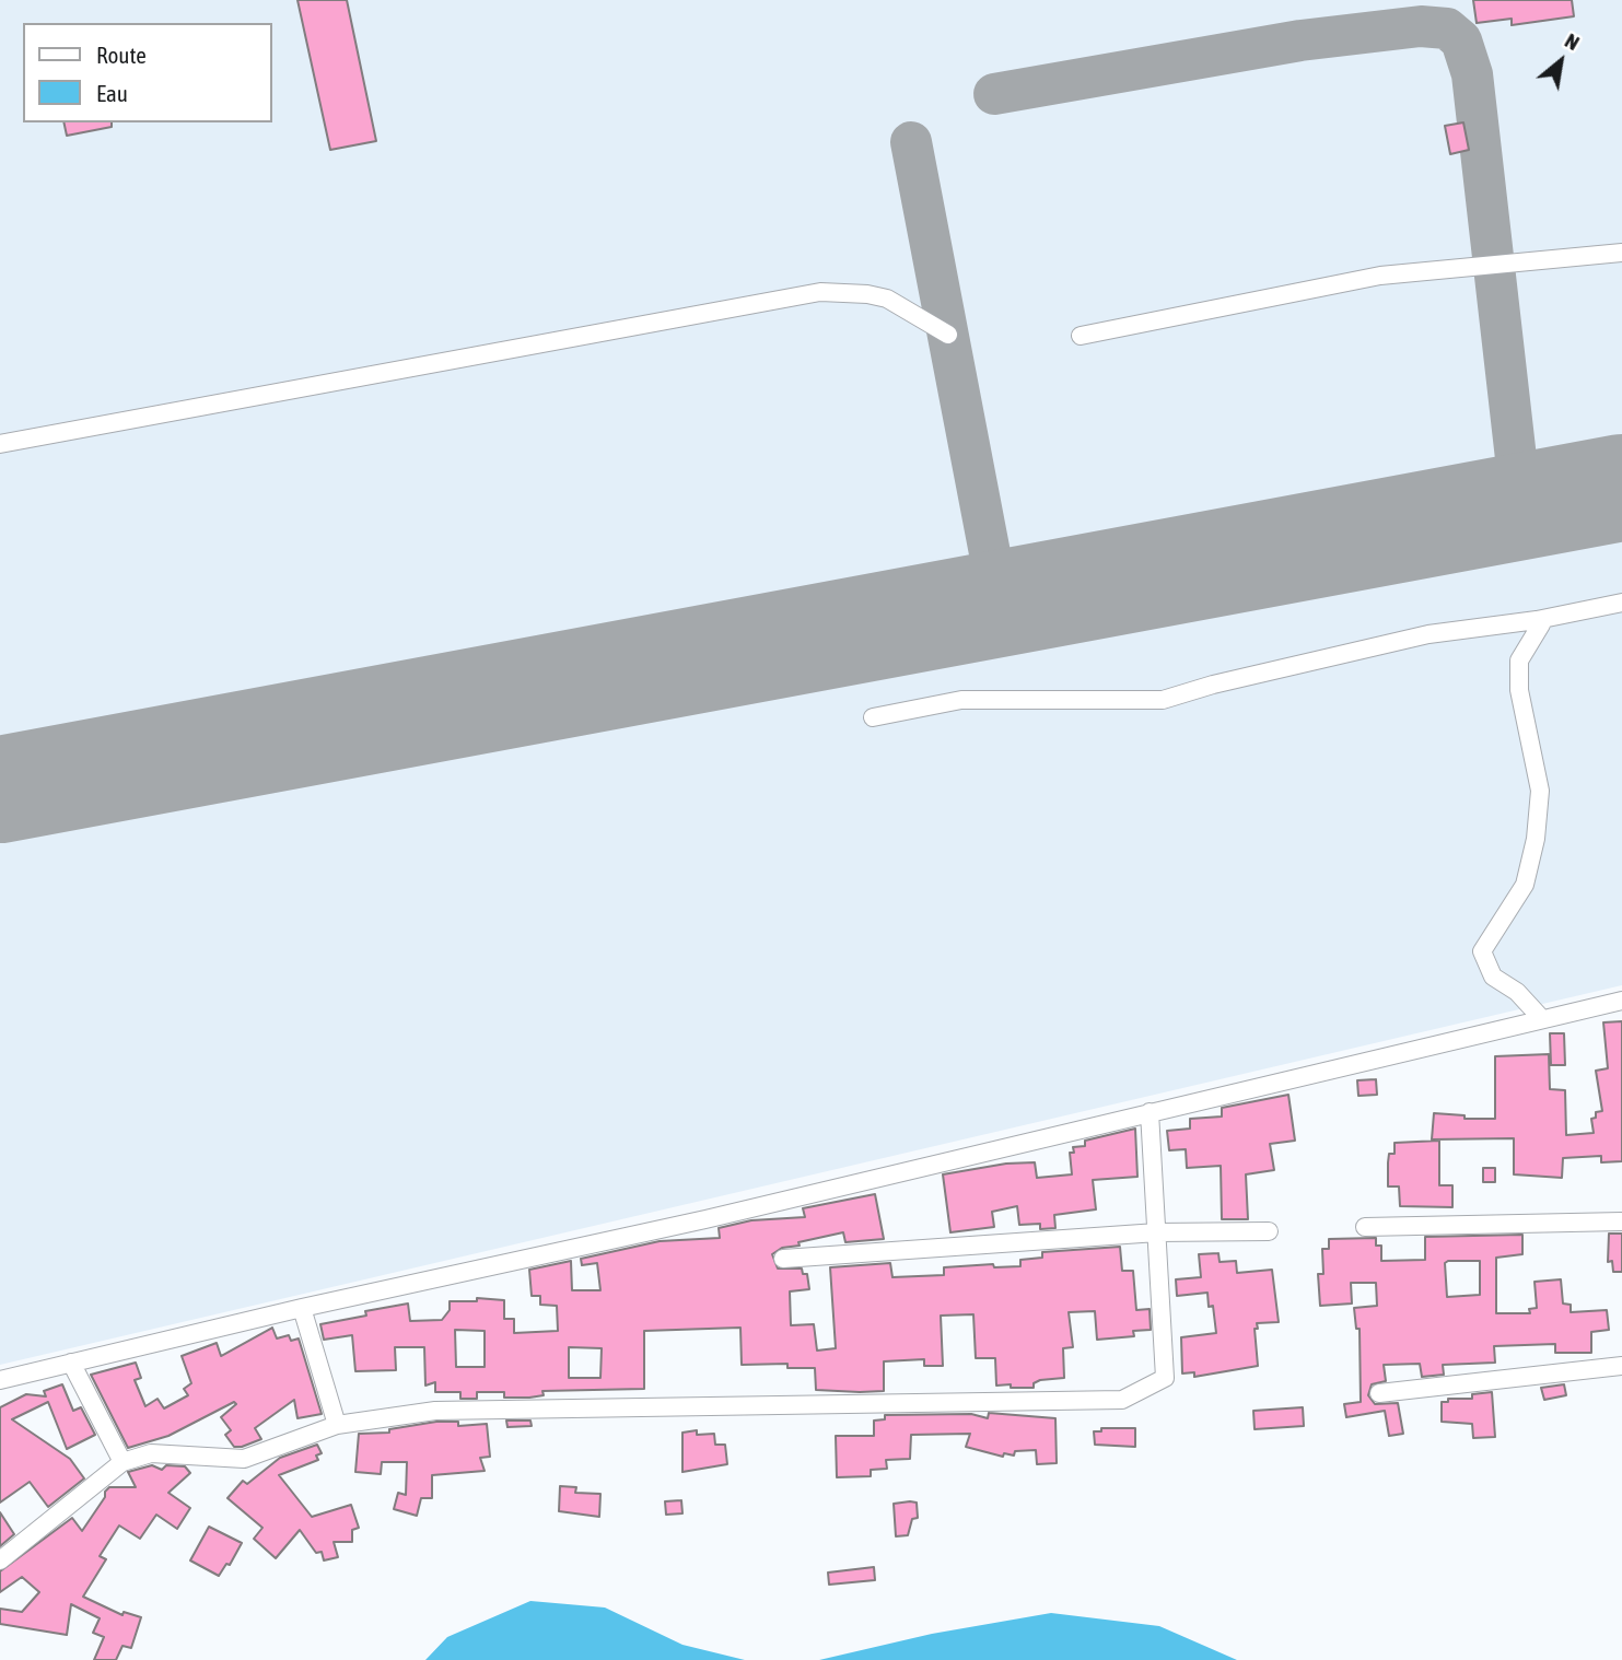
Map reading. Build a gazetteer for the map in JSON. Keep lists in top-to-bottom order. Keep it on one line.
{"legend":["Route","Eau"],"north":"top right"}
